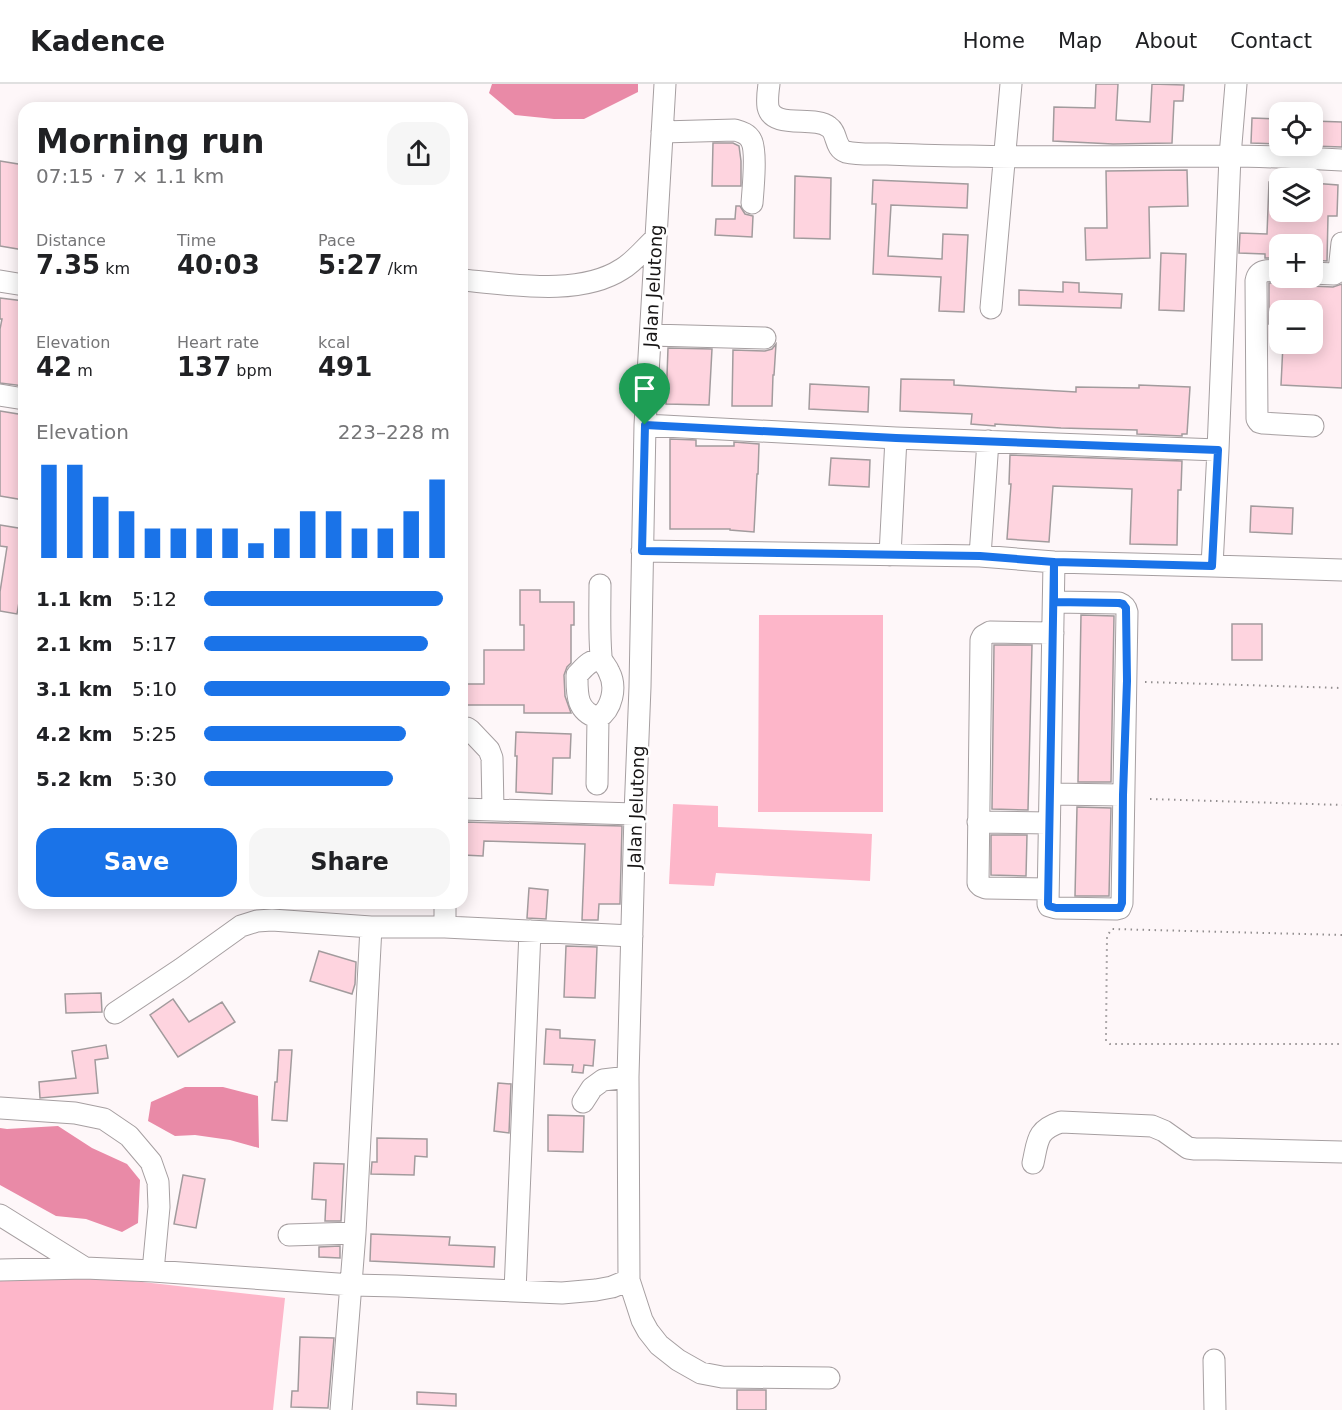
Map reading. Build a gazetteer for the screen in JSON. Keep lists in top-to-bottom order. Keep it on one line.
{"streets":{"street":["Jalan Jelutong"]},"page":{"header":"Kadence","nav":["Home","Map","About","Contact"],"map_buttons":["+","−"],"heading":["Morning run","07:15 · 7 × 1.1 km"],"stats":[["Distance","7.35 km"],["Time","40:03"],["Pace","5:27 /km"],["Elevation","42 m"],["Heart rate","137 bpm"],["kcal","491"]],"chart":["Elevation","223–228 m"],"list":[{"name":"1.1 km","note":"5:12"},{"name":"2.1 km","note":"5:17"},{"name":"3.1 km","note":"5:10"},{"name":"4.2 km","note":"5:25"},{"name":"5.2 km","note":"5:30"}],"buttons":["Save","Share"]}}
